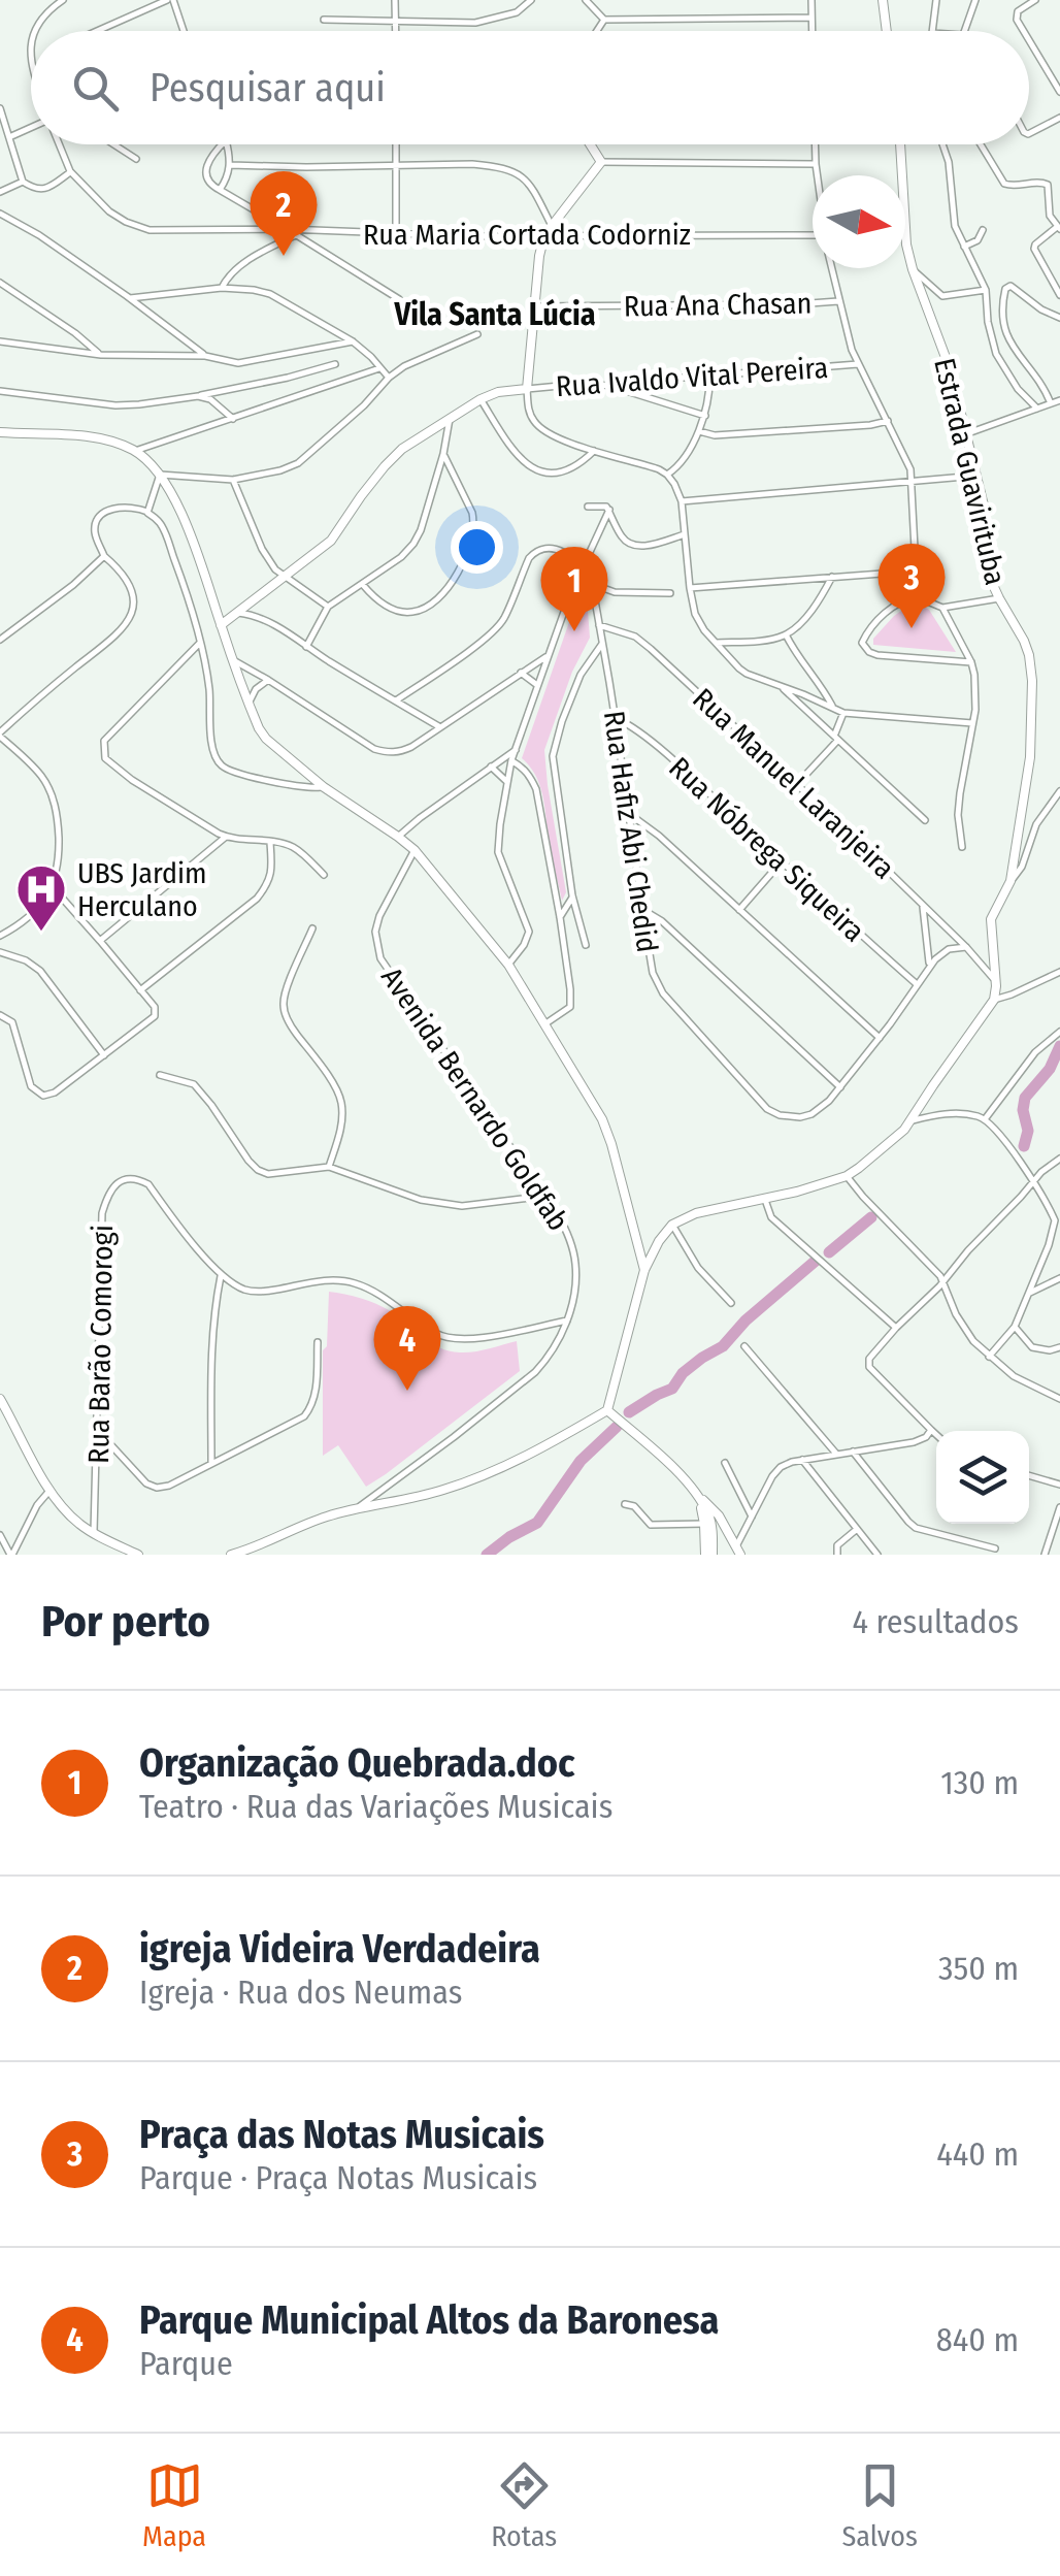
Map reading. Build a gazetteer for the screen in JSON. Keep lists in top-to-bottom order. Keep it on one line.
{"streets":{"street":["Rua Maria Cortada Codorniz","Rua Ana Chasan","Rua Ivaldo Vital Pereira","Estrada Guavirituba","Rua Manuel Laranjeira","Rua Hafiz Abi Chedid","Rua Nóbrega Siqueira","Avenida Bernardo Goldfab","Rua Barão Comorogi"]},"crossings":[["Estrada Guavirituba","Rua Manuel Laranjeira"],["Rua Manuel Laranjeira","Rua Hafiz Abi Chedid"],["Rua Hafiz Abi Chedid","Rua Nóbrega Siqueira"]],"districts":["Vila Santa Lúcia"],"places":{"hospital":["UBS Jardim Herculano"]},"north":"right","page":{"search":"Pesquisar aqui","pins":["2","3","1","4"],"heading":["Por perto","4 resultados"],"list":[{"mark":"1","name":"Organização Quebrada.doc","note":"Teatro · Rua das Variações Musicais","value":"130 m"},{"mark":"2","name":"igreja Videira Verdadeira","note":"Igreja · Rua dos Neumas","value":"350 m"},{"mark":"3","name":"Praça das Notas Musicais","note":"Parque · Praça Notas Musicais","value":"440 m"},{"mark":"4","name":"Parque Municipal Altos da Baronesa","note":"Parque","value":"840 m"}],"nav":["Mapa","Rotas","Salvos"]}}
